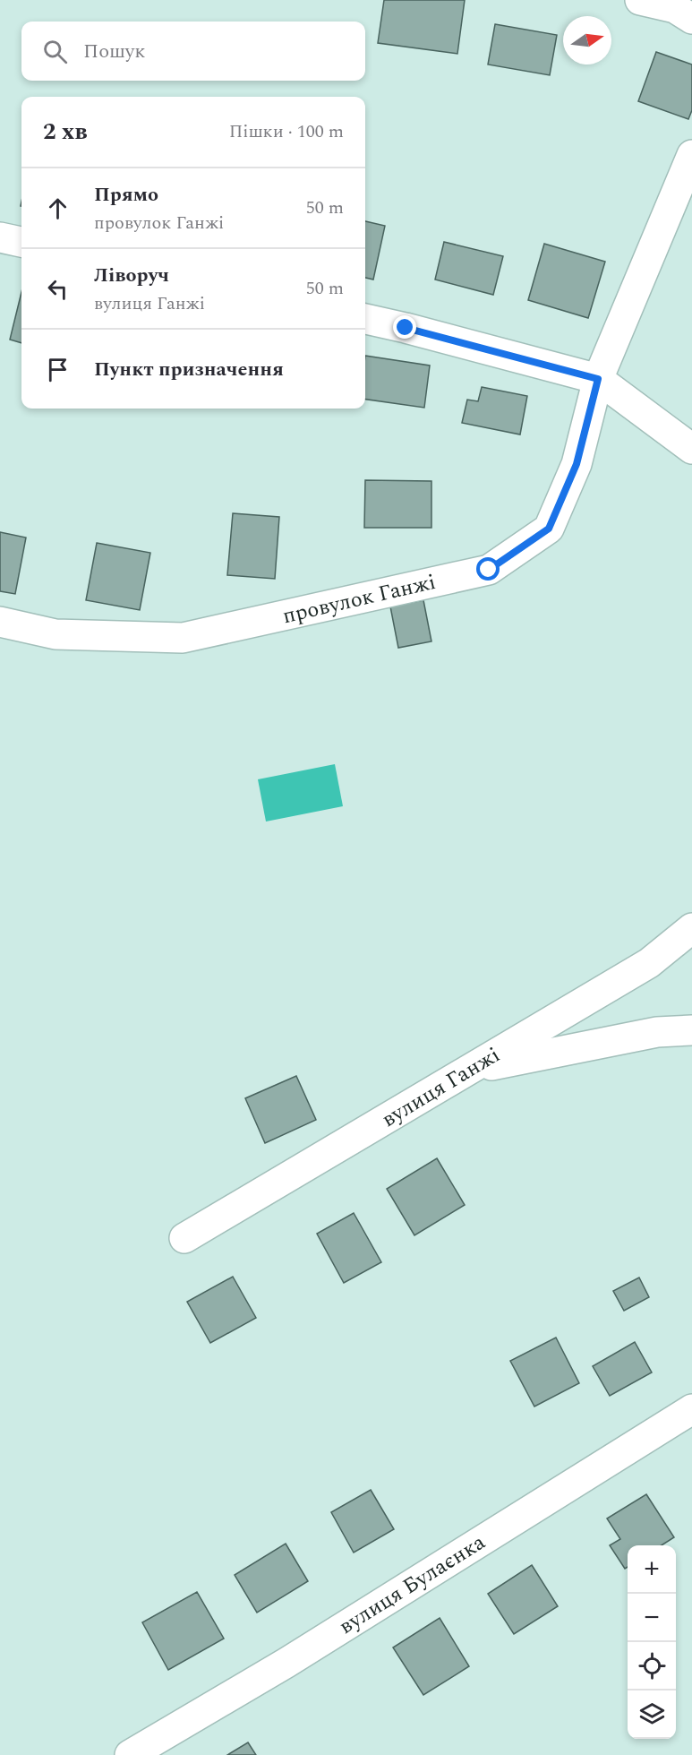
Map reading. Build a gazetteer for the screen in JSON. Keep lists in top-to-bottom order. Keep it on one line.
{"streets":{"street":["провулок Ганжі","вулиця Ганжі","вулиця Булаєнка"]},"north":"right","page":{"search":"Пошук","heading":["2 хв","Пішки · 100 m"],"list":[["Прямо","провулок Ганжі","50 m"],["Ліворуч","вулиця Ганжі","50 m"],"Пункт призначення"],"map_buttons":["+","−"]}}
